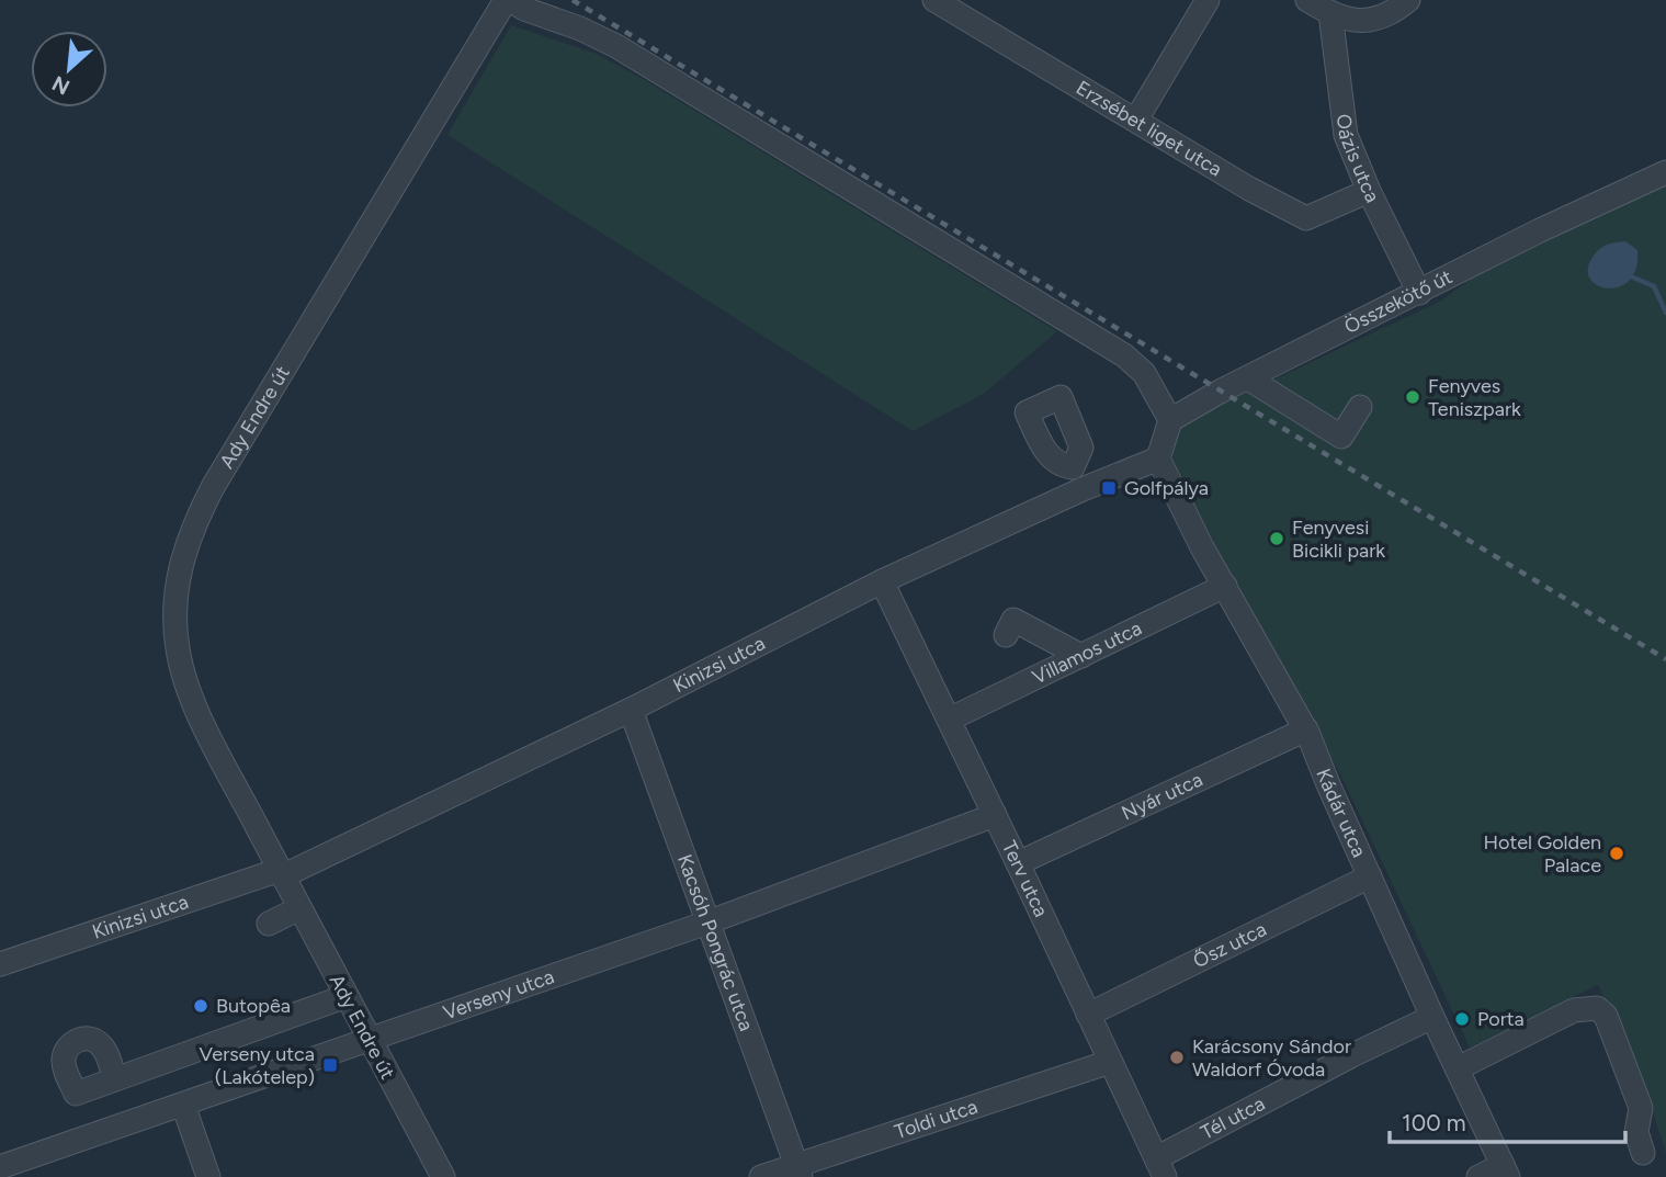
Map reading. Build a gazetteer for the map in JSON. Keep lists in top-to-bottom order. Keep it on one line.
{"streets":{"street":["Erzsébet liget utca","Oázis utca","Összekötő út","Ady Endre út","Villamos utca","Kinizsi utca","Nyár utca","Kádár utca","Terv utca","Kacsóh Pongrác utca","Ősz utca","Verseny utca","Toldi utca","Tél utca"]},"crossings":[["Erzsébet liget utca","Oázis utca"],["Oázis utca","Összekötő út"],["Ady Endre út","Kinizsi utca"],["Ady Endre út","Verseny utca"],["Villamos utca","Kádár utca"],["Villamos utca","Terv utca"],["Kinizsi utca","Kádár utca"],["Kinizsi utca","Terv utca"],["Kinizsi utca","Kacsóh Pongrác utca"],["Nyár utca","Kádár utca"],["Nyár utca","Terv utca"],["Kádár utca","Ősz utca"],["Kádár utca","Tél utca"],["Terv utca","Ősz utca"],["Terv utca","Verseny utca"],["Terv utca","Toldi utca"],["Terv utca","Tél utca"],["Kacsóh Pongrác utca","Verseny utca"],["Kacsóh Pongrác utca","Toldi utca"]],"places":{"other":["Fenyves Teniszpark","Fenyvesi Bicikli park","Hotel Golden Palace","Butopêa","Porta","Karácsony Sándor Waldorf Óvoda"],"transit":["Golfpálya","Verseny utca (Lakótelep)"]},"scale_bar":"100 m","north":"bottom left"}
